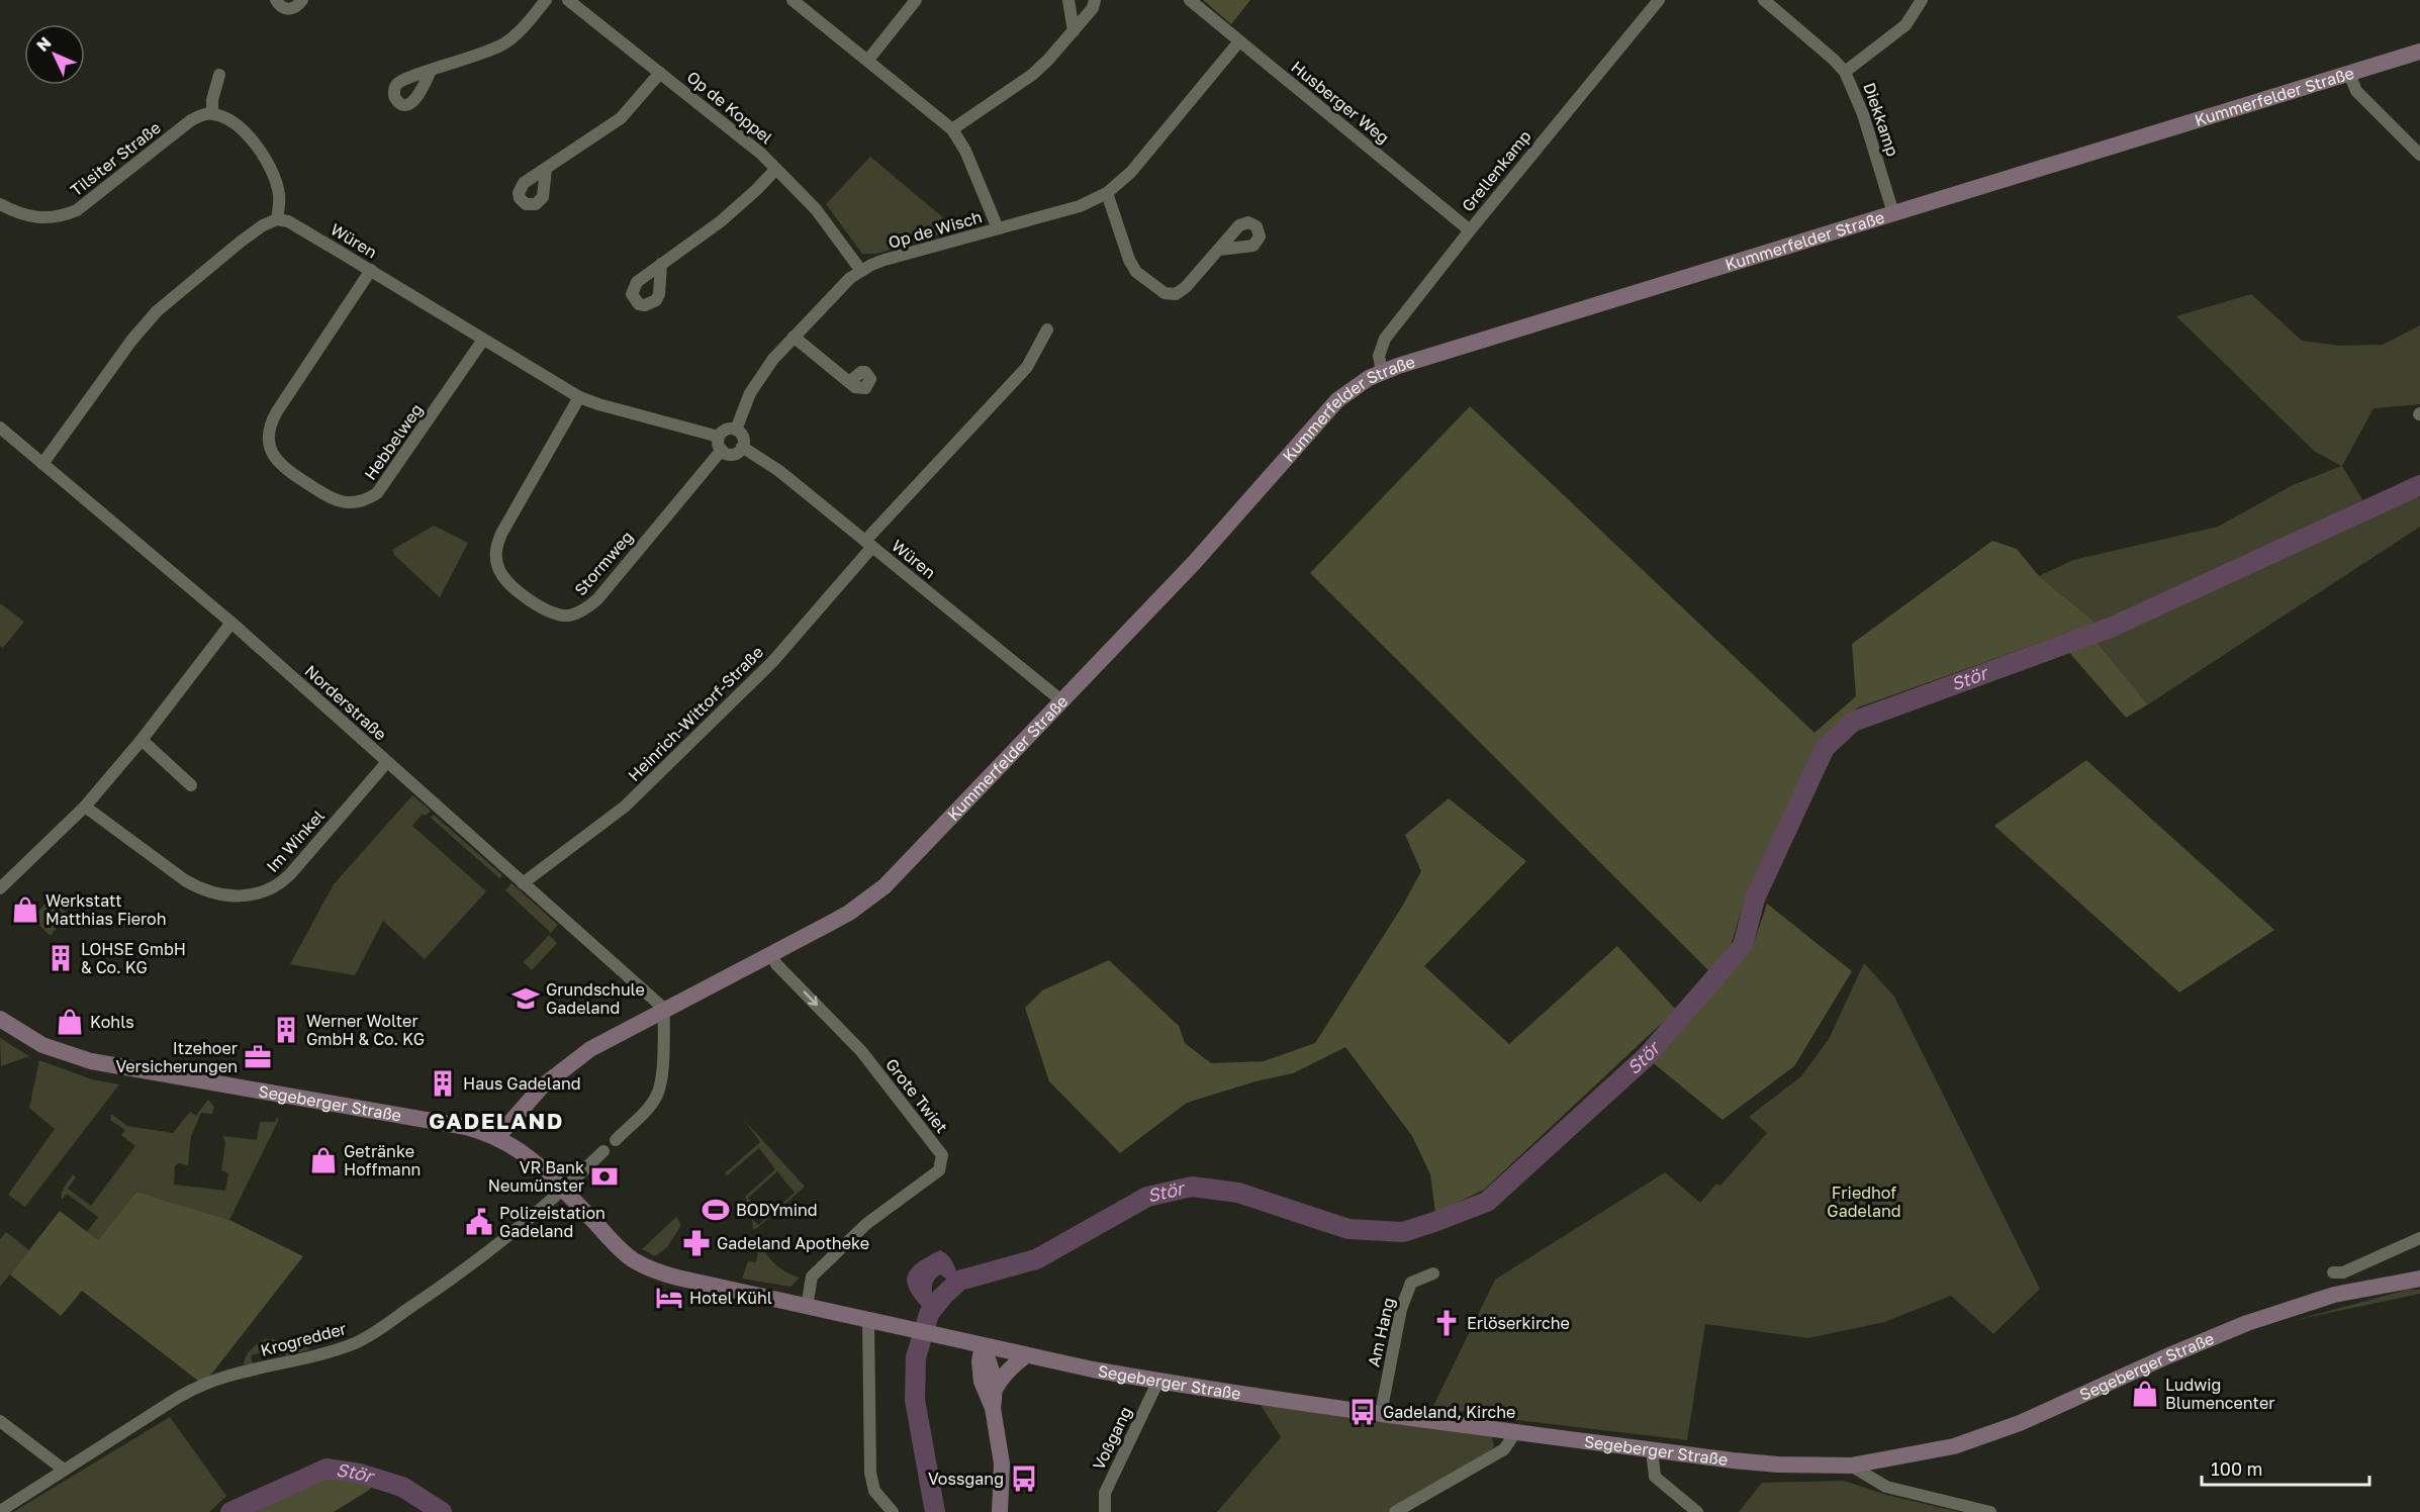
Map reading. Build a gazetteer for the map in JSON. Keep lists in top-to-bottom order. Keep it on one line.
{"streets":{"main road":["Kummerfelder Straße","Segeberger Straße"],"street":["Husberger Weg","Op de Koppel","Diekkamp","Tilsiter Straße","Grellenkamp","Op de Wisch","Würen","Hebbelweg","Stormweg","Norderstraße","Heinrich-Wittorf-Straße","Im Winkel","Grote Twiet","Am Hang","Krogredder","Voßgang"]},"crossings":[["Kummerfelder Straße","Diekkamp"],["Kummerfelder Straße","Grellenkamp"],["Kummerfelder Straße","Würen"],["Kummerfelder Straße","Norderstraße"],["Kummerfelder Straße","Grote Twiet"],["Kummerfelder Straße","Segeberger Straße"],["Husberger Weg","Grellenkamp"],["Husberger Weg","Op de Wisch"],["Op de Koppel","Op de Wisch"],["Op de Wisch","Würen"],["Op de Wisch","Stormweg"],["Würen","Hebbelweg"],["Würen","Stormweg"],["Würen","Heinrich-Wittorf-Straße"],["Norderstraße","Heinrich-Wittorf-Straße"],["Norderstraße","Im Winkel"],["Grote Twiet","Segeberger Straße"],["Segeberger Straße","Am Hang"],["Segeberger Straße","Krogredder"],["Segeberger Straße","Voßgang"]],"districts":["GADELAND"],"water":["Stör"],"parks":["Friedhof Gadeland"],"places":{"shop":["Werkstatt Matthias Fieroh","Kohls","Getränke Hoffmann","Ludwig Blumencenter"],"building":["LOHSE GmbH & Co. KG","Werner Wolter GmbH & Co. KG","Haus Gadeland"],"school or university":["Grundschule Gadeland"],"office":["Itzehoer Versicherungen"],"bank":["VR Bank Neumünster"],"sports":["BODYmind"],"public building":["Polizeistation Gadeland"],"pharmacy":["Gadeland Apotheke"],"hotel":["Hotel Kühl"],"church":["Erlöserkirche"],"bus stop":["Gadeland, Kirche","Vossgang"]},"scale_bar":"100 m","north":"top left"}
